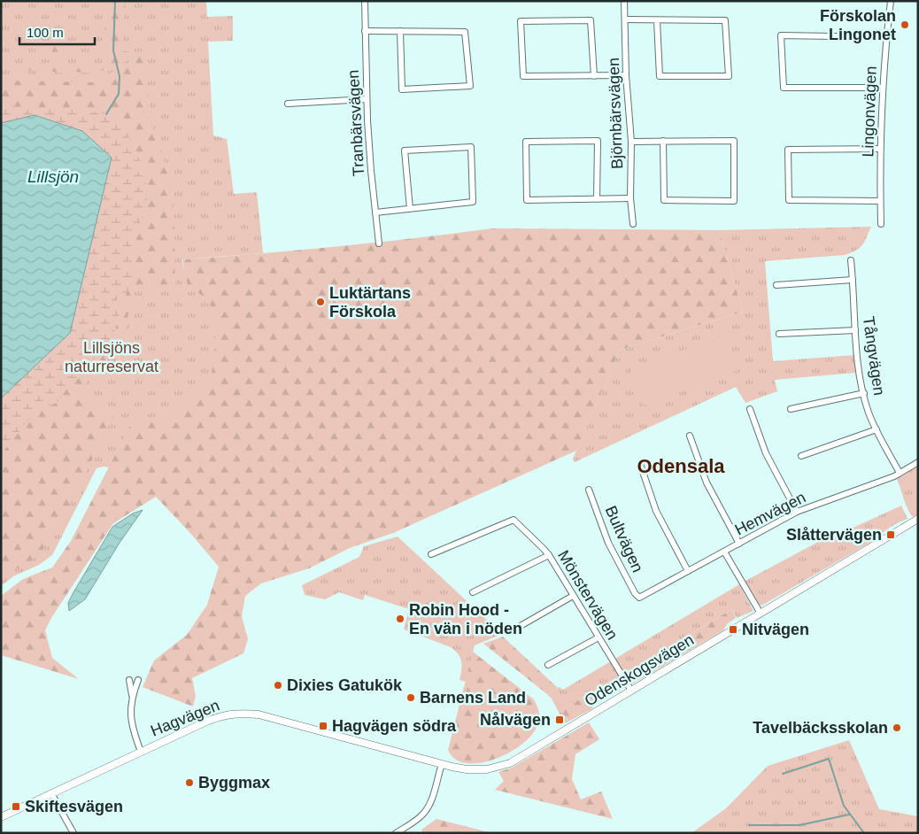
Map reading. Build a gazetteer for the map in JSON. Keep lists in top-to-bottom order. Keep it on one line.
{"streets":{"street":["Lingonvägen","Björnbärsvägen","Tranbärsvägen","Tångvägen","Hemvägen","Bultvägen","Mönstervägen","Odenskogsvägen","Hagvägen"]},"crossings":[["Tångvägen","Hemvägen"],["Hemvägen","Bultvägen"],["Mönstervägen","Odenskogsvägen"],["Odenskogsvägen","Hagvägen"]],"districts":["Odensala"],"water":["Lillsjön"],"parks":["Lillsjöns naturreservat"],"places":{"other":["Förskolan Lingonet","Luktärtans Förskola","Robin Hood - En vän i nöden","Dixies Gatukök","Barnens Land","Tavelbäcksskolan","Byggmax"],"transit":["Slåttervägen","Nitvägen","Nålvägen","Hagvägen södra","Skiftesvägen"]},"scale_bar":"100 m"}
